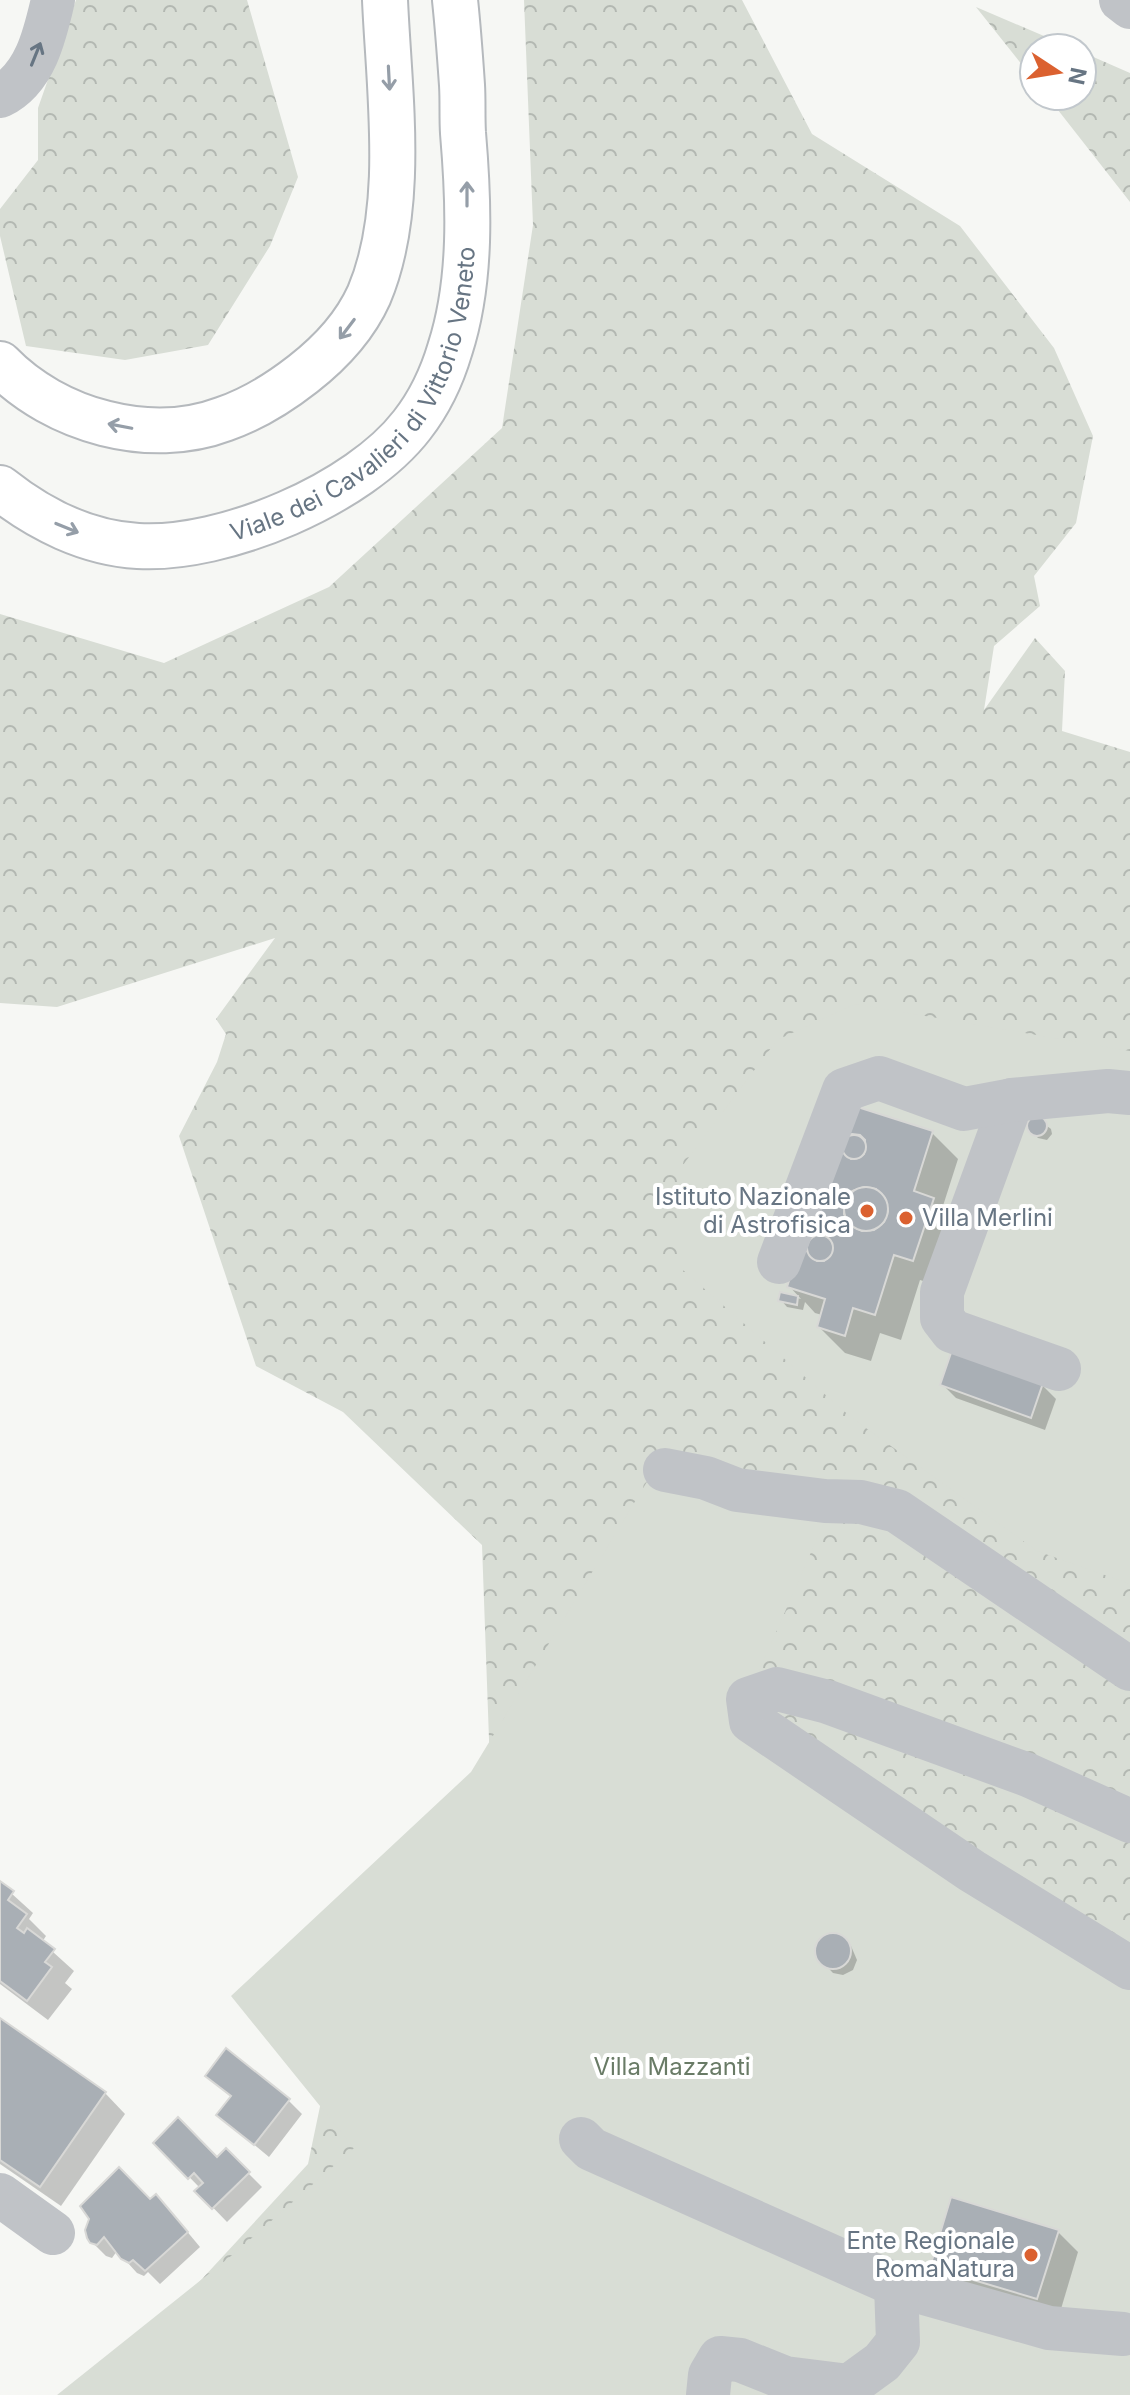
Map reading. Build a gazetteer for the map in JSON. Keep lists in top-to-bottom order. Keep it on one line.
{"streets":{"main road":["Viale dei Cavalieri di Vittorio Veneto"]},"parks":["Villa Mazzanti"],"places":["Istituto Nazionale di Astrofisica","Villa Merlini","Ente Regionale RomaNatura"],"north":"right"}
